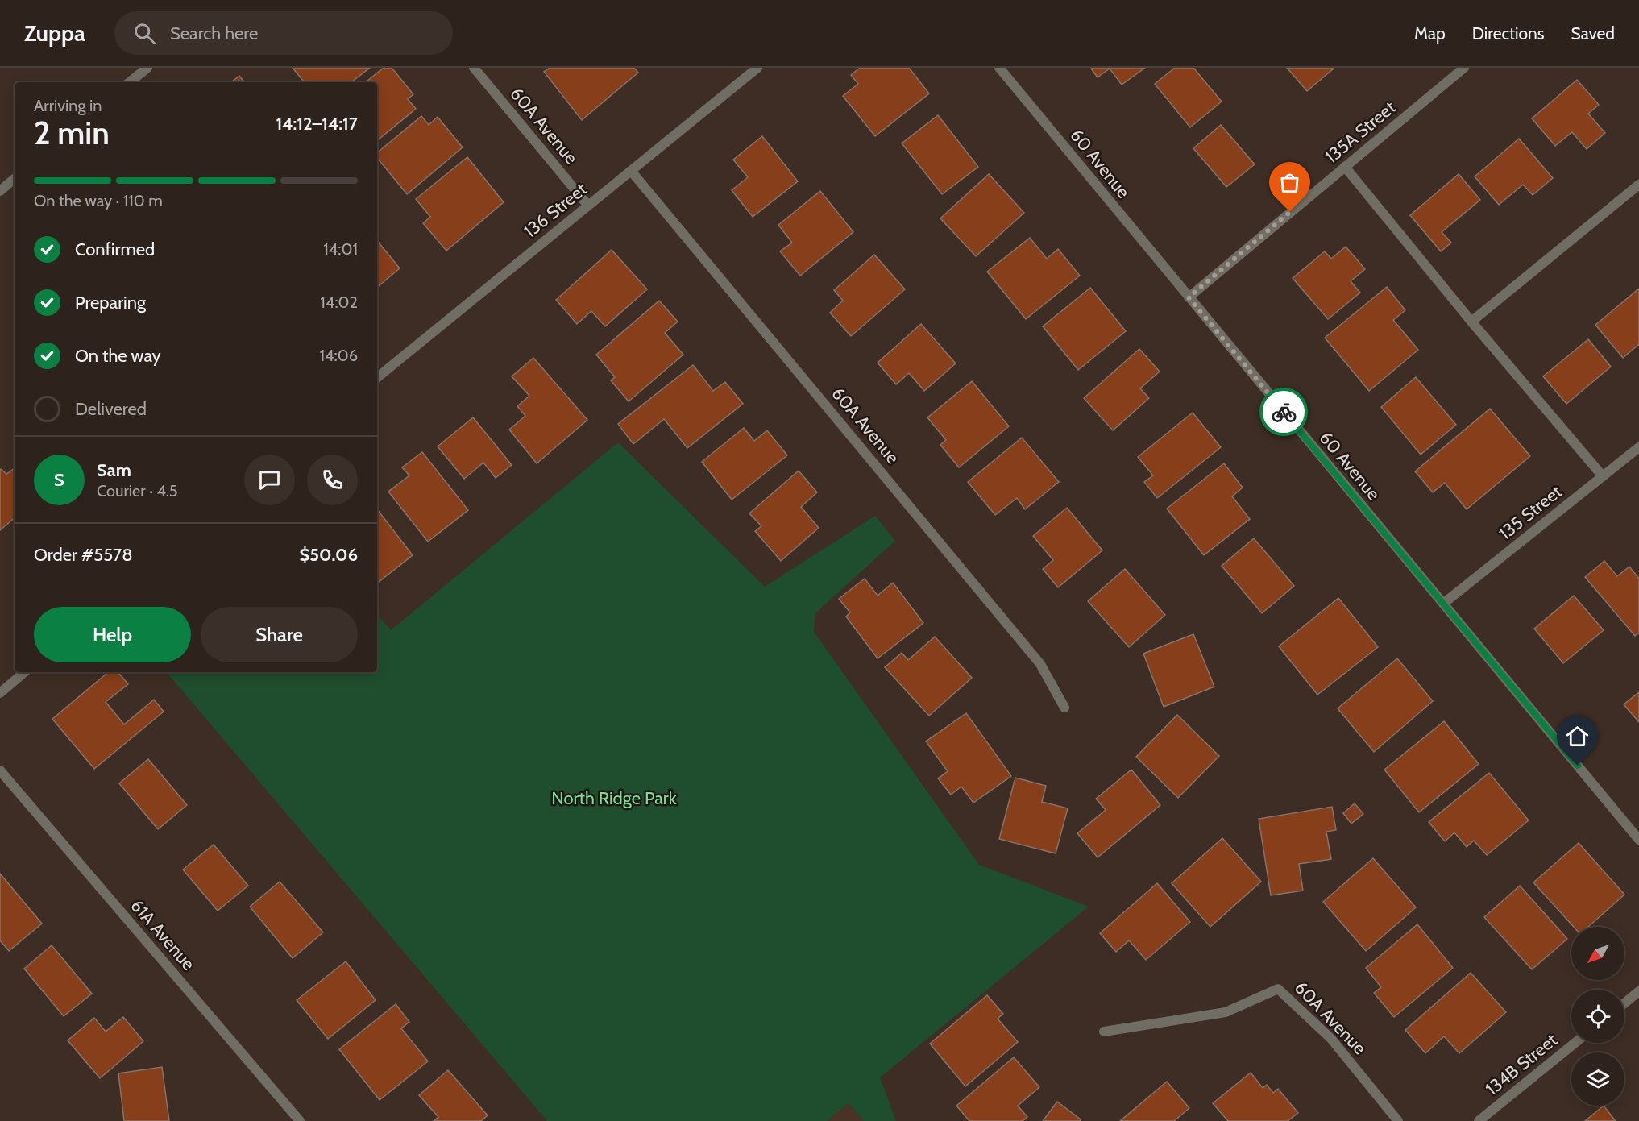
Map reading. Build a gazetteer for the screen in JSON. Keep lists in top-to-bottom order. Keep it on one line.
{"streets":{"street":["60A Avenue","135A Street","60 Avenue","136 Street","135 Street","61A Avenue","134B Street"]},"crossings":[["60A Avenue","136 Street"],["135A Street","60 Avenue"],["60 Avenue","135 Street"]],"parks":["North Ridge Park"],"north":"bottom left","page":{"header":"Zuppa","search":"Search here","nav":["Map","Directions","Saved"],"heading":["2 min","Arriving in","14:12–14:17"],"panel":["Sam","Courier · 4.5","Order #5578","$50.06"],"bar":"On the way · 110 m","list":[["Confirmed","14:01"],["Preparing","14:02"],["On the way","14:06"],"Delivered"],"round":"S","buttons":["Help","Share"]}}
